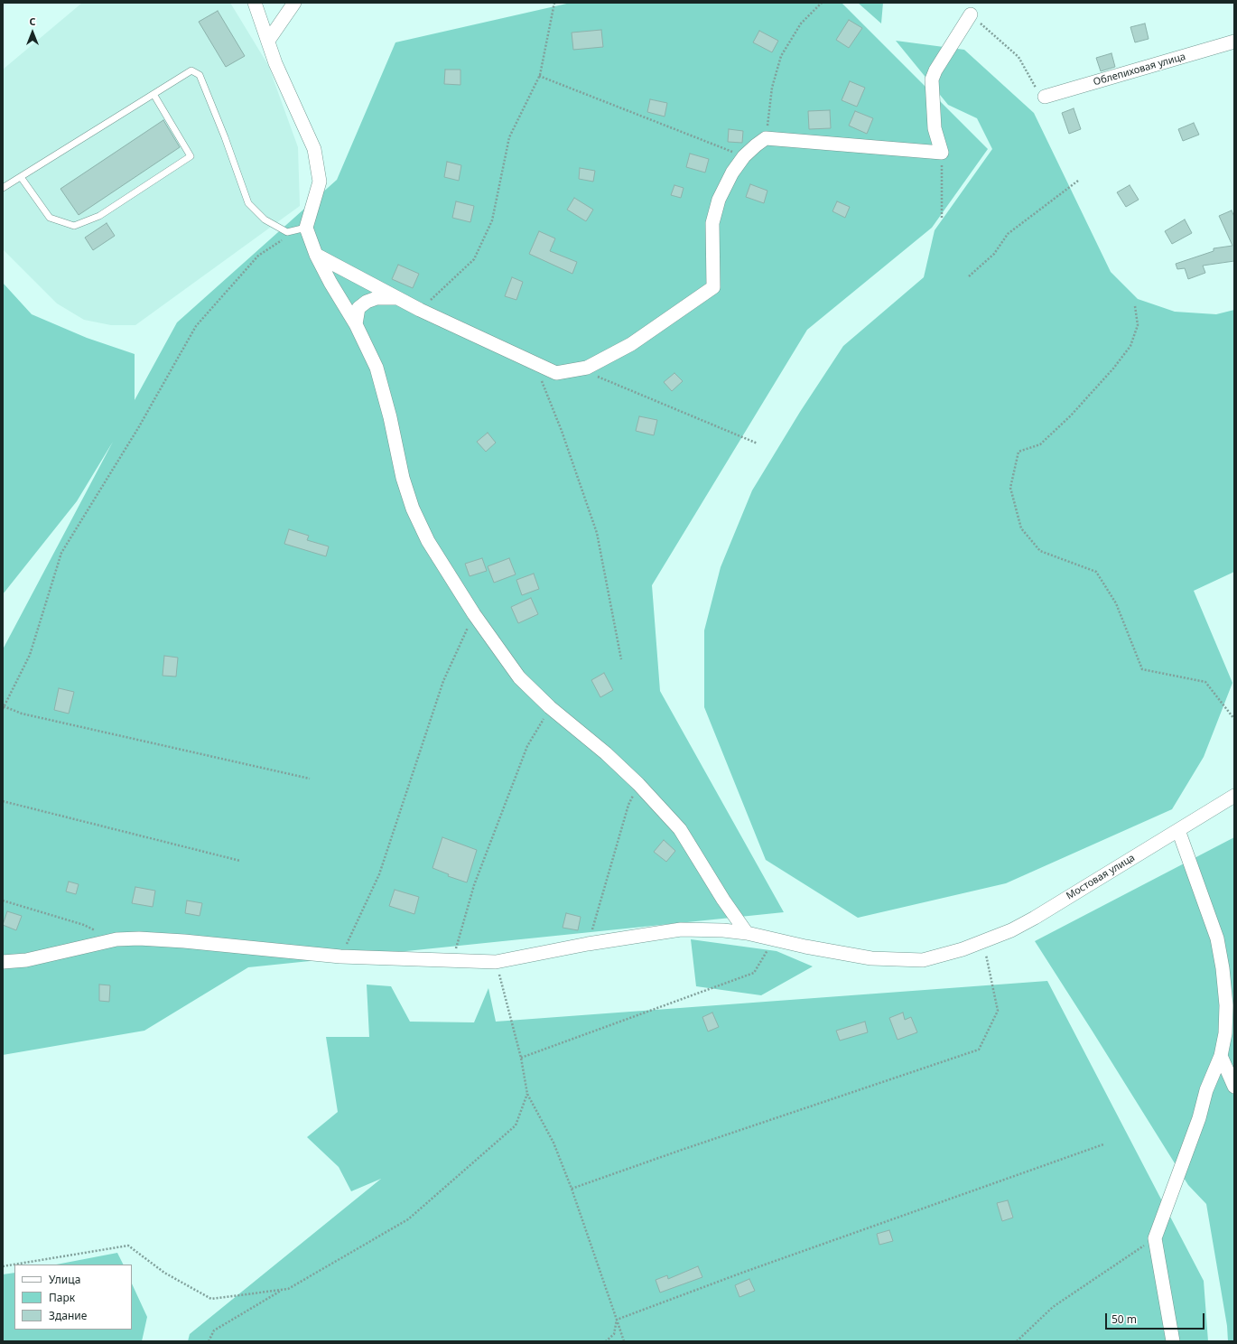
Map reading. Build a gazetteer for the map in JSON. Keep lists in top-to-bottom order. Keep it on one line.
{"streets":{"street":["Облепиховая улица","Мостовая улица"]},"legend":["Улица","Парк","Здание"],"scale_bar":"50 m","north":"top"}
